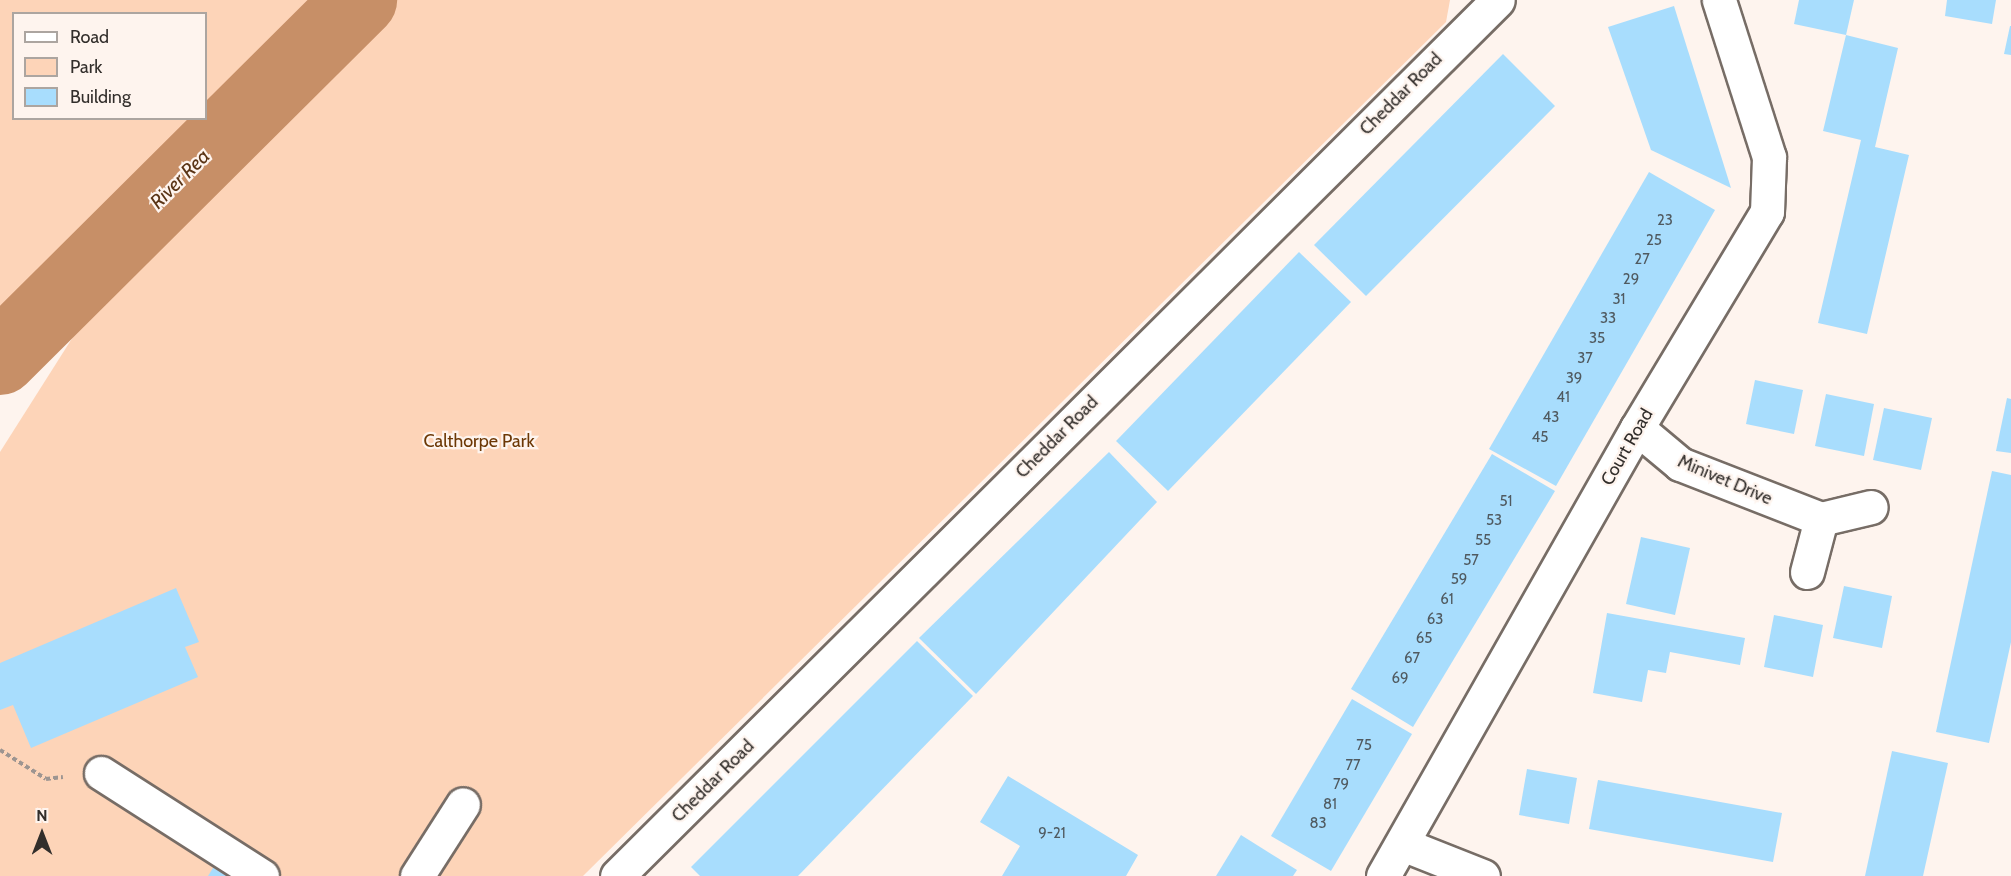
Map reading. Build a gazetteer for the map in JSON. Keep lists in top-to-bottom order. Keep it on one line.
{"streets":{"street":["Cheddar Road","Court Road","Minivet Drive"]},"crossings":[["Court Road","Minivet Drive"]],"water":["River Rea"],"parks":["Calthorpe Park"],"house_numbers":["23","25","27","29","31","33","35","37","39","41","43","45","51","53","55","57","59","61","63","65","67","69","75","77","79","81","83","9-21"],"legend":["Road","Park","Building"],"north":"top"}
